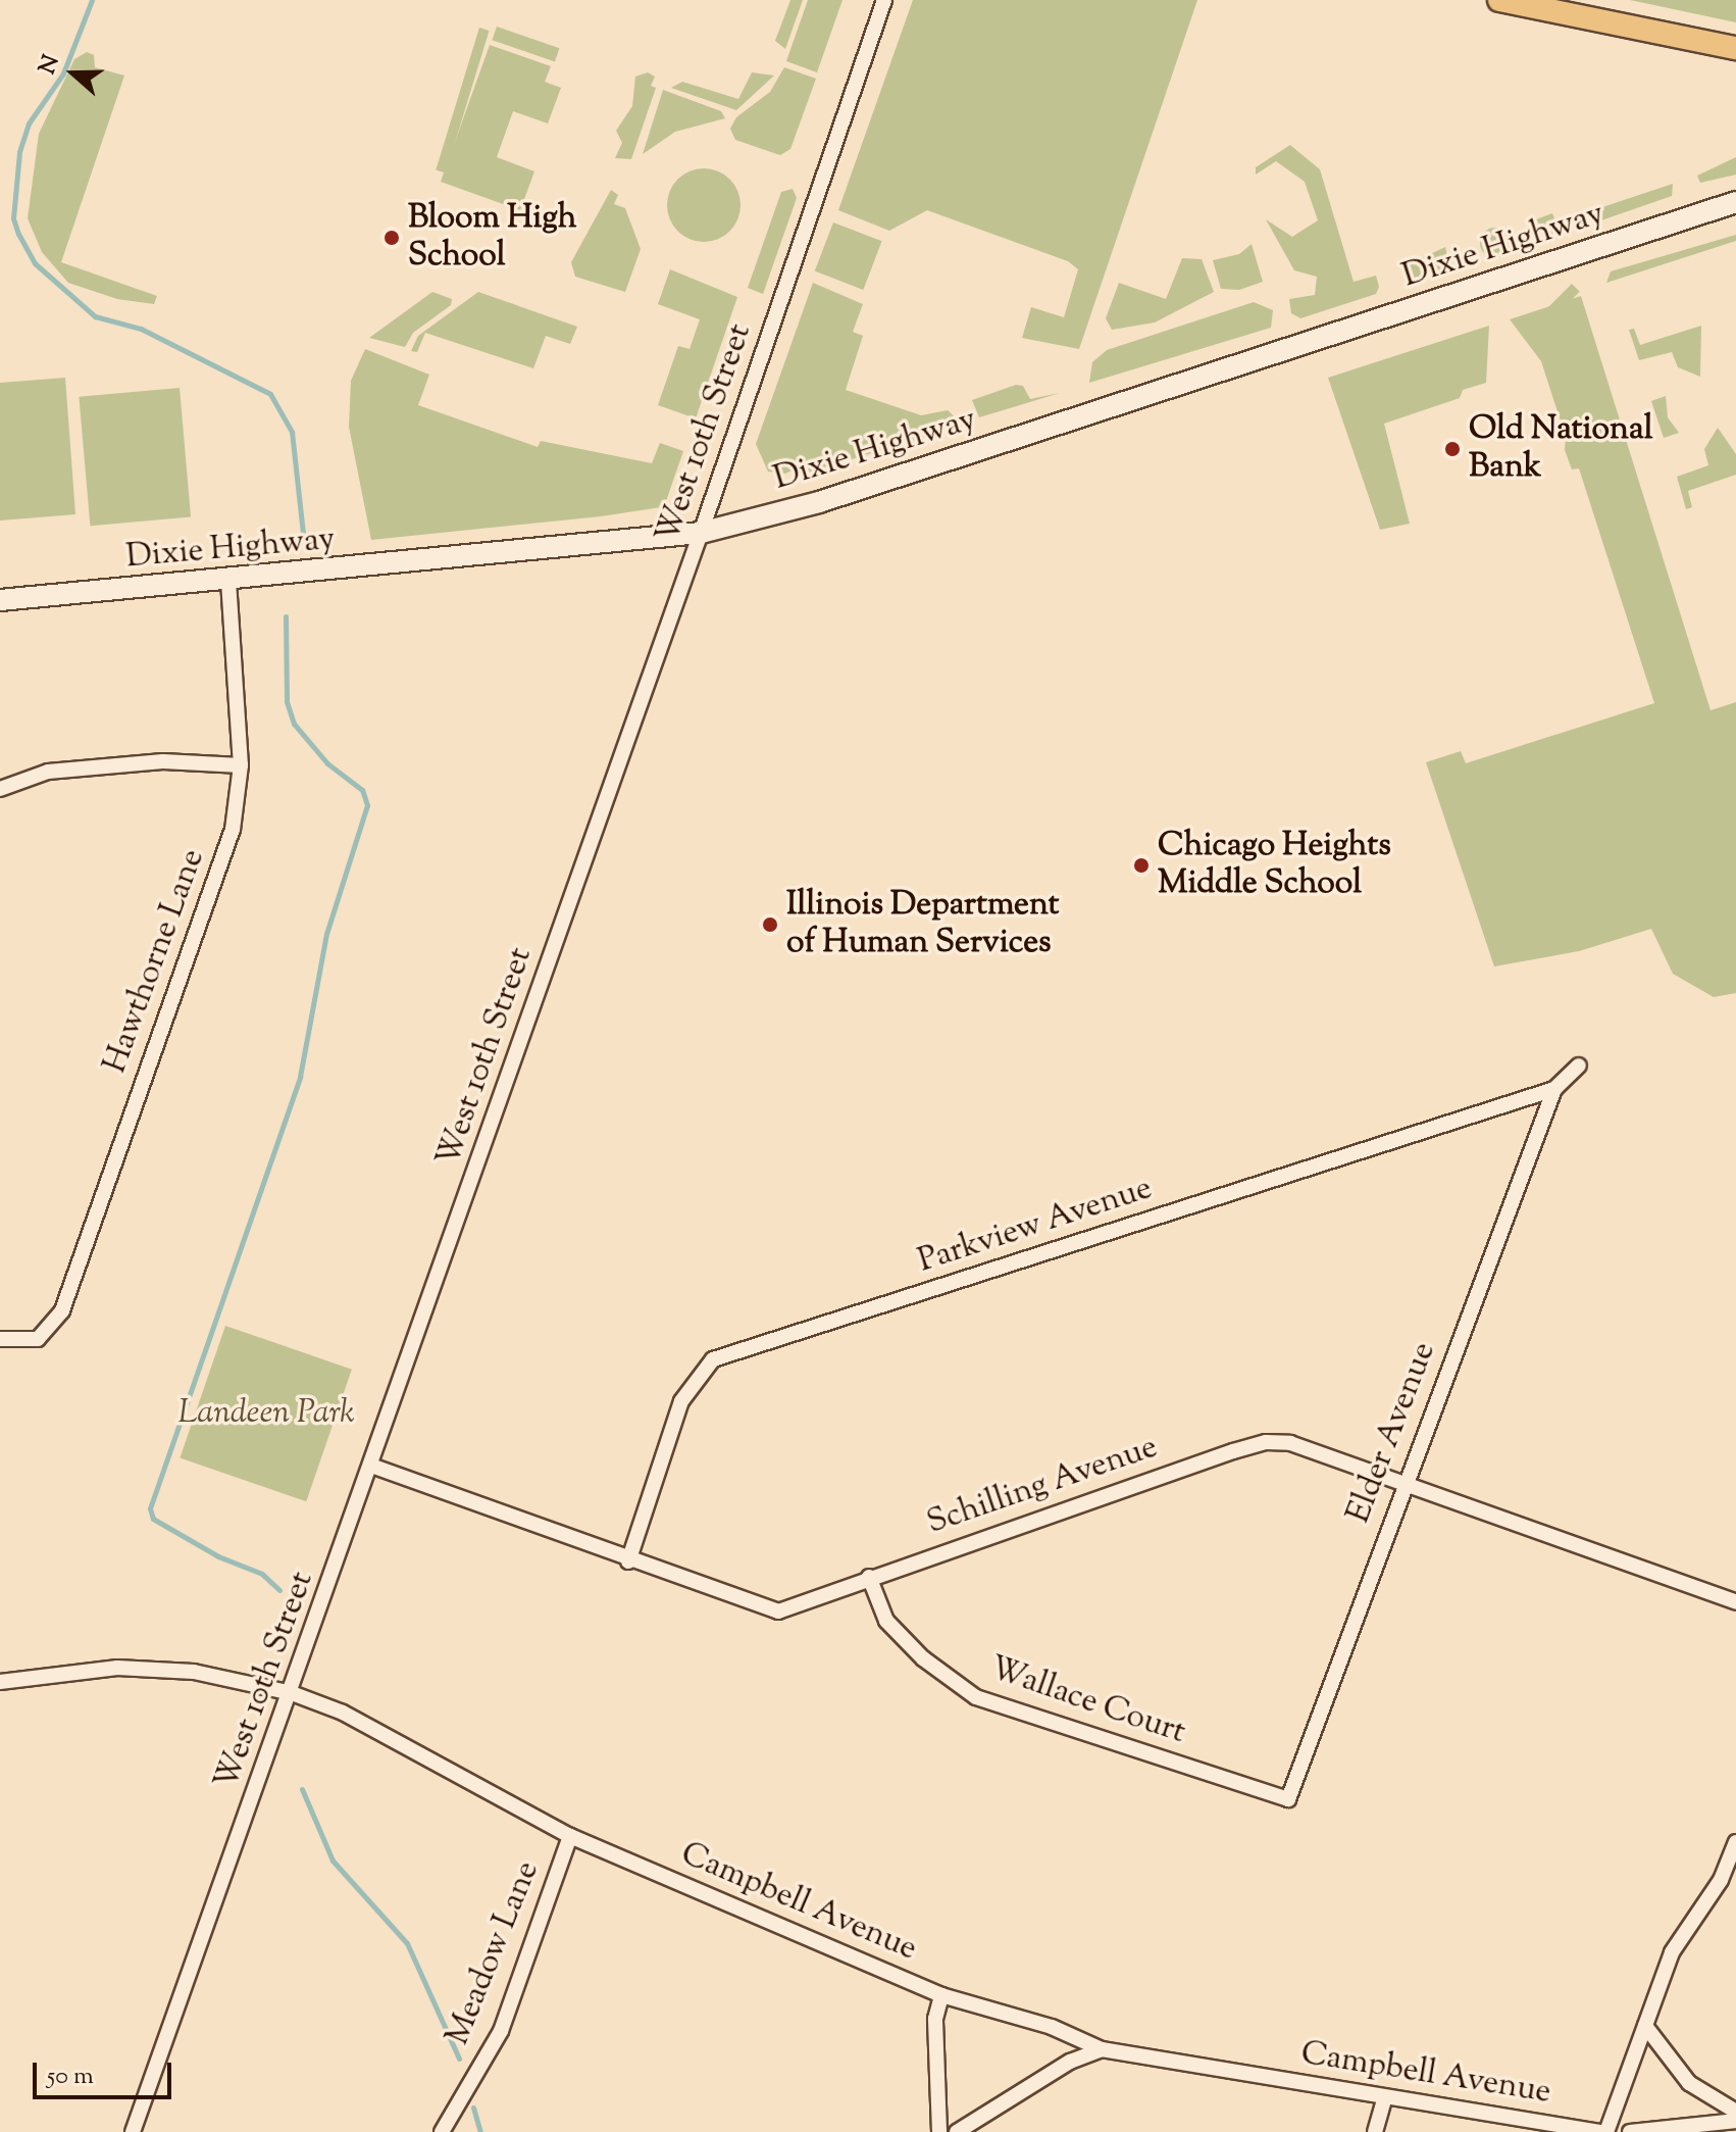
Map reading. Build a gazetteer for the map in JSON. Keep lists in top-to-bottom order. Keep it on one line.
{"streets":{"main road":["Dixie Highway"],"street":["West 10th Street","Hawthorne Lane","Parkview Avenue","Elder Avenue","Schilling Avenue","Wallace Court","Campbell Avenue","Meadow Lane"]},"crossings":[["Dixie Highway","West 10th Street"],["Dixie Highway","Hawthorne Lane"],["West 10th Street","Schilling Avenue"],["West 10th Street","Campbell Avenue"],["Parkview Avenue","Elder Avenue"],["Parkview Avenue","Schilling Avenue"],["Elder Avenue","Schilling Avenue"],["Elder Avenue","Wallace Court"],["Schilling Avenue","Wallace Court"],["Campbell Avenue","Meadow Lane"]],"parks":["Landeen Park"],"places":["Bloom High School","Old National Bank","Chicago Heights Middle School","Illinois Department of Human Services"],"scale_bar":"50 m","north":"left"}
